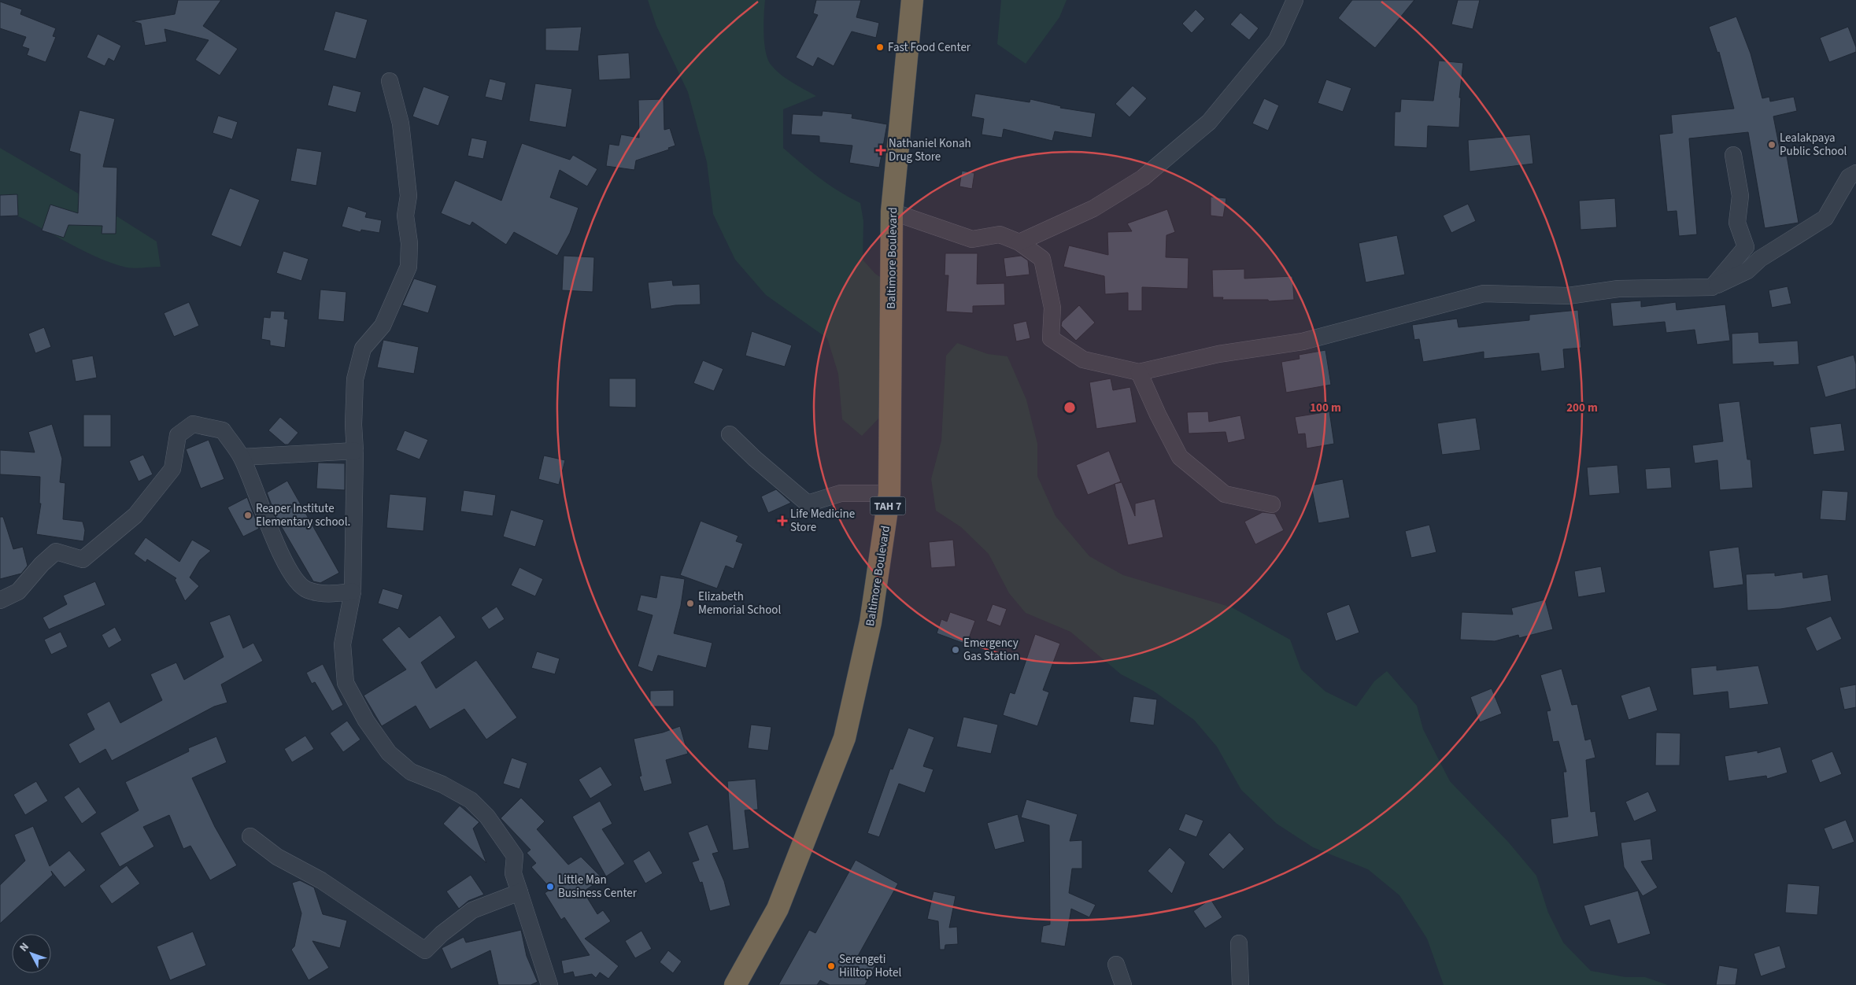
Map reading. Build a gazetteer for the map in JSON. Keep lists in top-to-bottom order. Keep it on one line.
{"streets":{"highway":["Baltimore Boulevard","TAH 7"]},"places":{"other":["Fast Food Center","Lealakpaya Public School","Reaper Institute Elementary school.","Elizabeth Memorial School","Emergency Gas Station","Little Man Business Center","Serengeti Hilltop Hotel"],"health":["Nathaniel Konah Drug Store","Life Medicine Store"]},"north":"top left","rings":["100 m","200 m"]}
